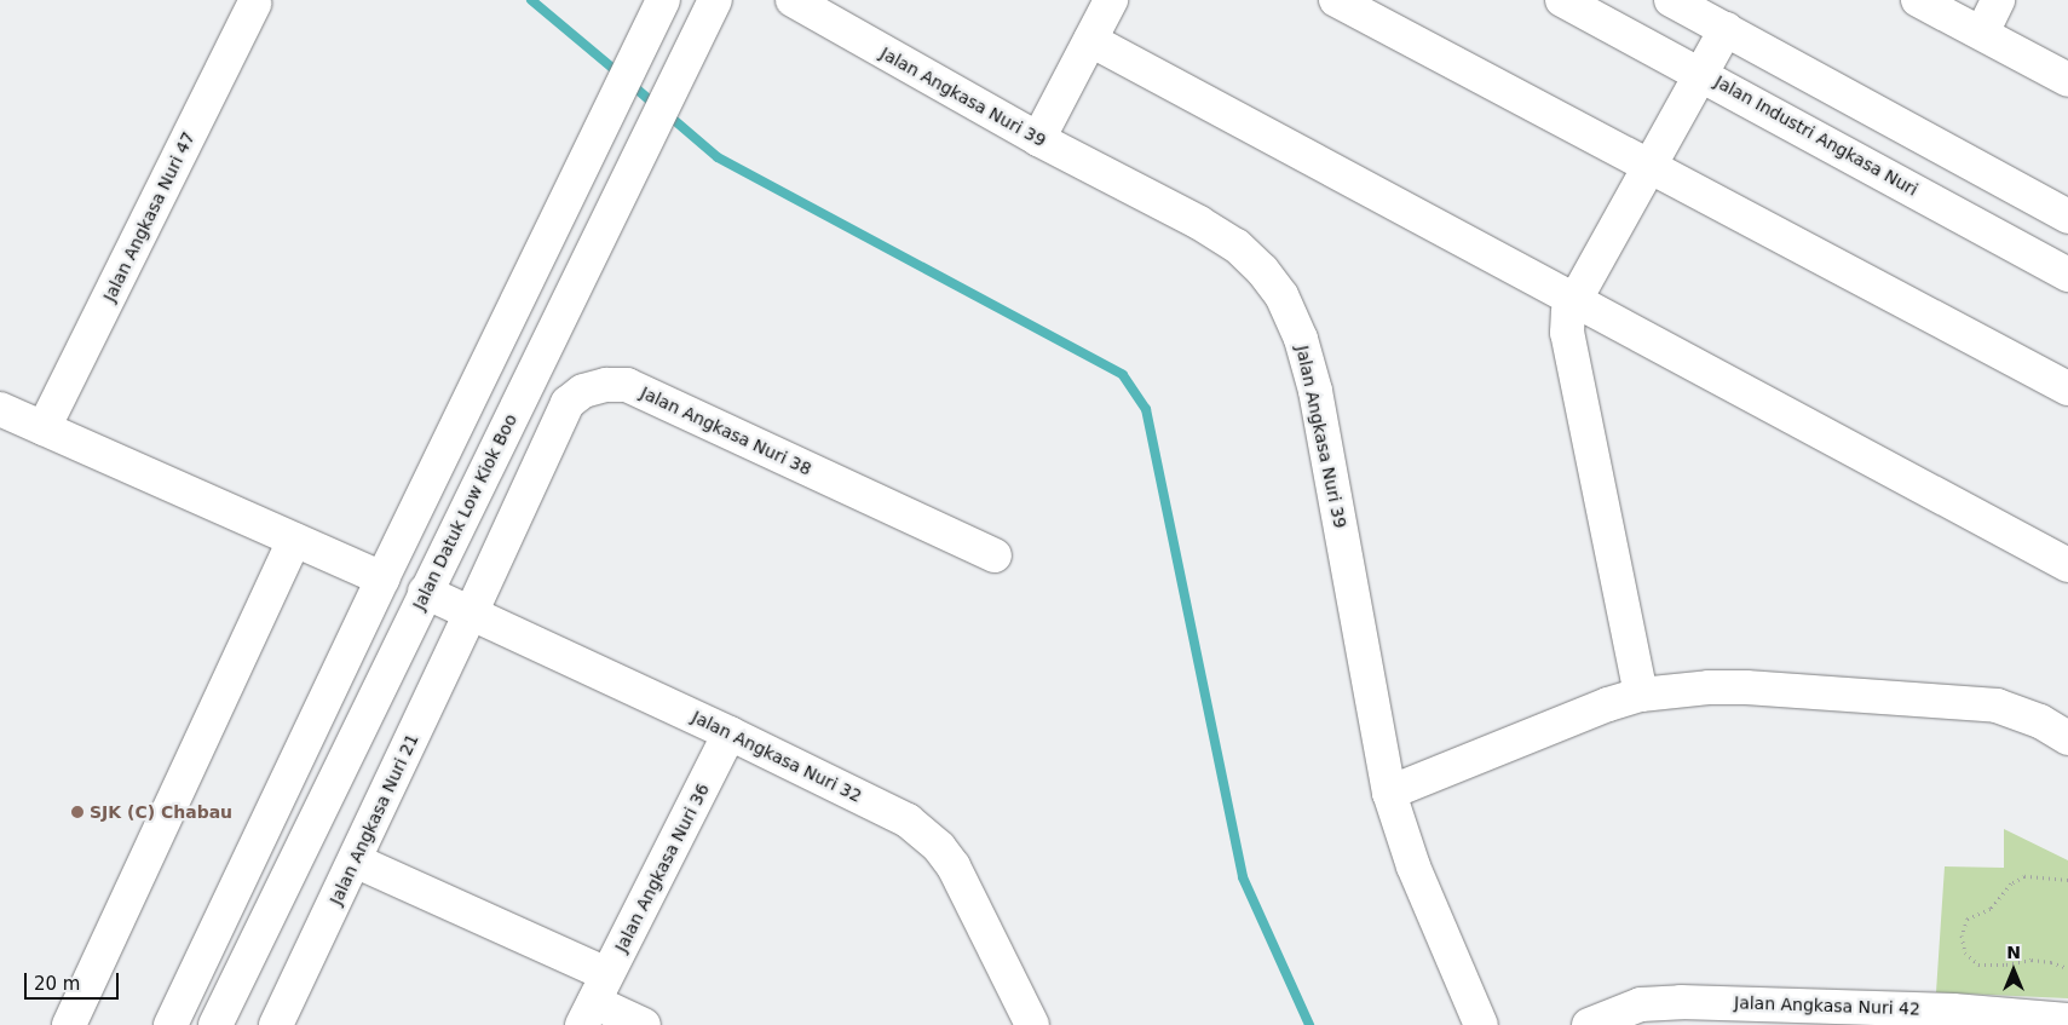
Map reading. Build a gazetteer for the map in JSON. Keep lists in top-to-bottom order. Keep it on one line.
{"streets":{"street":["Jalan Angkasa Nuri 39","Jalan Industri Angkasa Nuri","Jalan Angkasa Nuri 47","Jalan Angkasa Nuri 38","Jalan Datuk Low Kiok Boo","Jalan Angkasa Nuri 32","Jalan Angkasa Nuri 21","Jalan Angkasa Nuri 36","Jalan Angkasa Nuri 42"]},"crossings":[["Jalan Angkasa Nuri 38","Jalan Angkasa Nuri 32"],["Jalan Angkasa Nuri 38","Jalan Angkasa Nuri 21"],["Jalan Datuk Low Kiok Boo","Jalan Angkasa Nuri 32"],["Jalan Angkasa Nuri 32","Jalan Angkasa Nuri 21"],["Jalan Angkasa Nuri 32","Jalan Angkasa Nuri 36"]],"places":["SJK (C) Chabau"],"scale_bar":"20 m","north":"top"}
